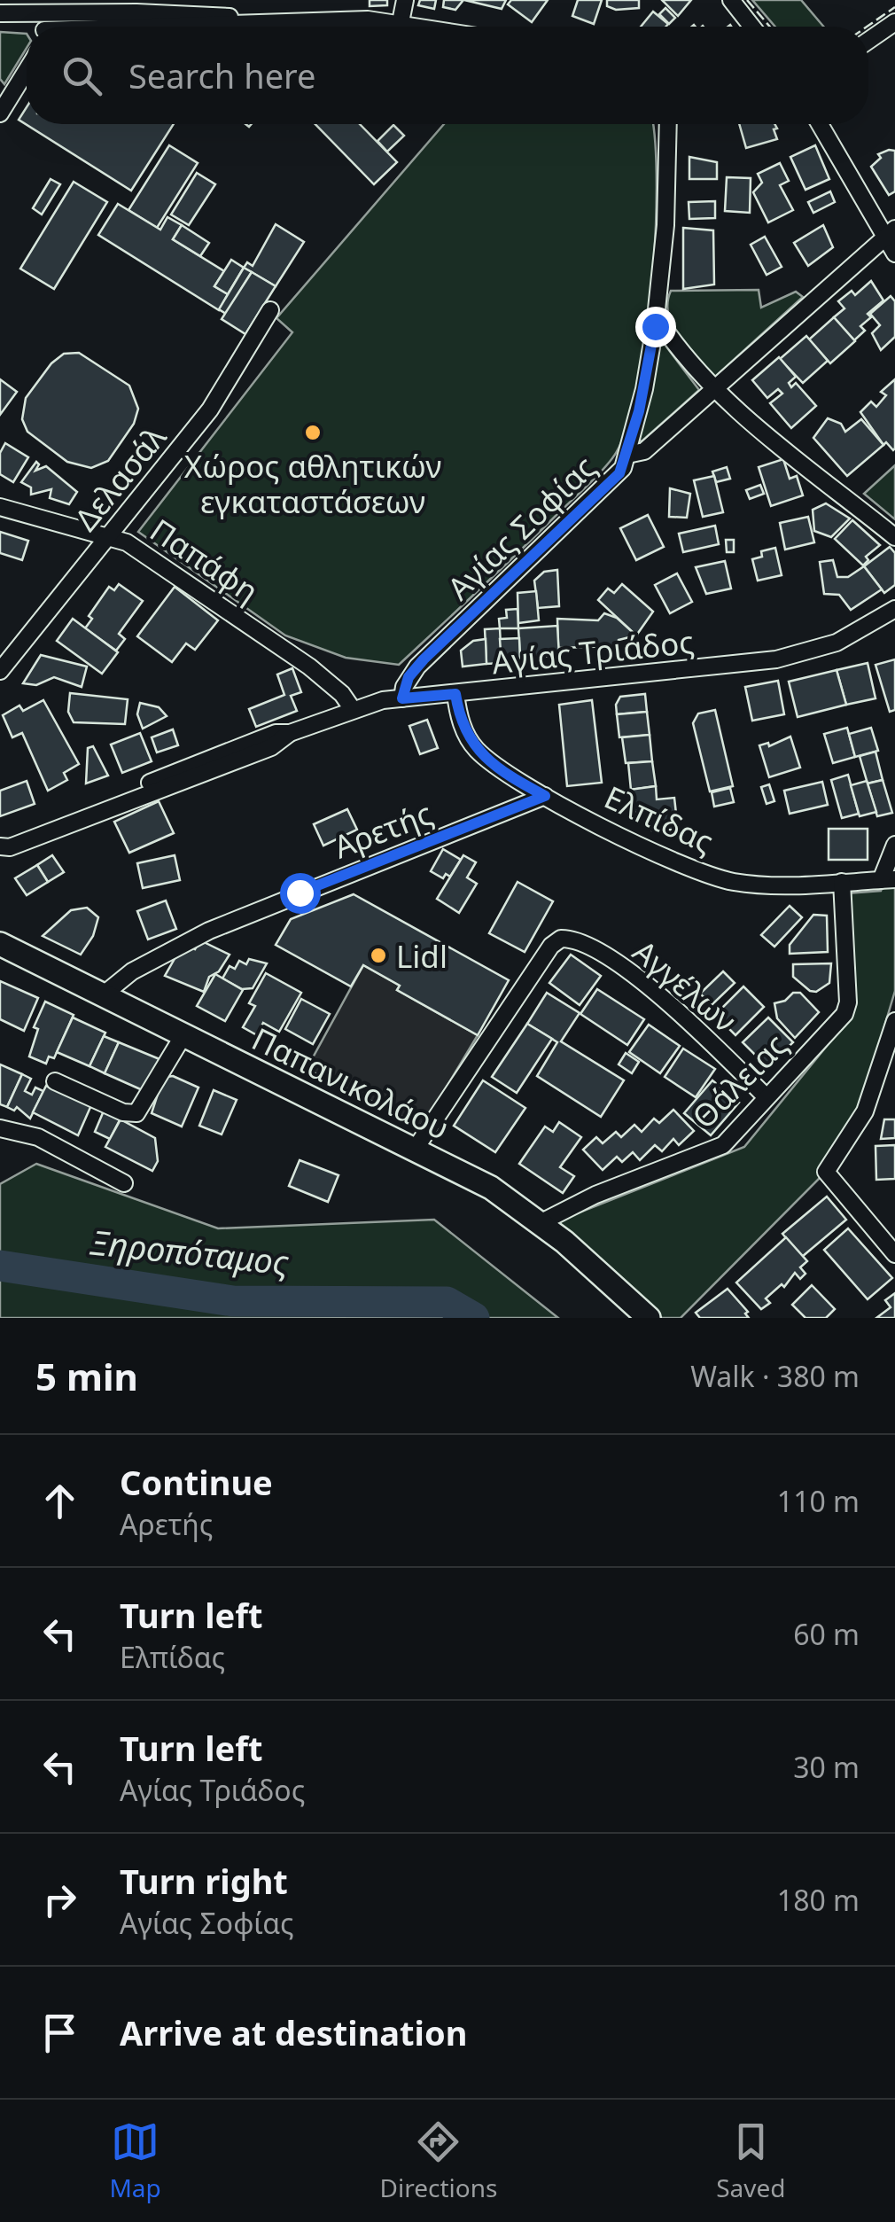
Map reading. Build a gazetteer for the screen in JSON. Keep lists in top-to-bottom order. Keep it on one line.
{"streets":{"main road":["Παπανικολάου"],"street":["Δελασάλ","Αγίας Σοφίας","Παπάφη","Αγίας Τριάδος","Ελπίδας","Αρετής","Αγγέλων","Θάλειας"]},"crossings":[["Δελασάλ","Παπάφη"],["Αγίας Σοφίας","Αγίας Τριάδος"],["Παπάφη","Αγίας Τριάδος"],["Αγίας Τριάδος","Ελπίδας"],["Ελπίδας","Αρετής"],["Ελπίδας","Θάλειας"],["Αρετής","Παπανικολάου"],["Αγγέλων","Θάλειας"],["Αγγέλων","Παπανικολάου"],["Θάλειας","Παπανικολάου"]],"water":["Ξηροπόταμος"],"places":["Χώρος αθλητικών εγκαταστάσεων","Lidl"],"page":{"search":"Search here","heading":["5 min","Walk · 380 m"],"list":[["Continue","Αρετής","110 m"],["Turn left","Ελπίδας","60 m"],["Turn left","Αγίας Τριάδος","30 m"],["Turn right","Αγίας Σοφίας","180 m"],"Arrive at destination"],"nav":["Map","Directions","Saved"]}}
